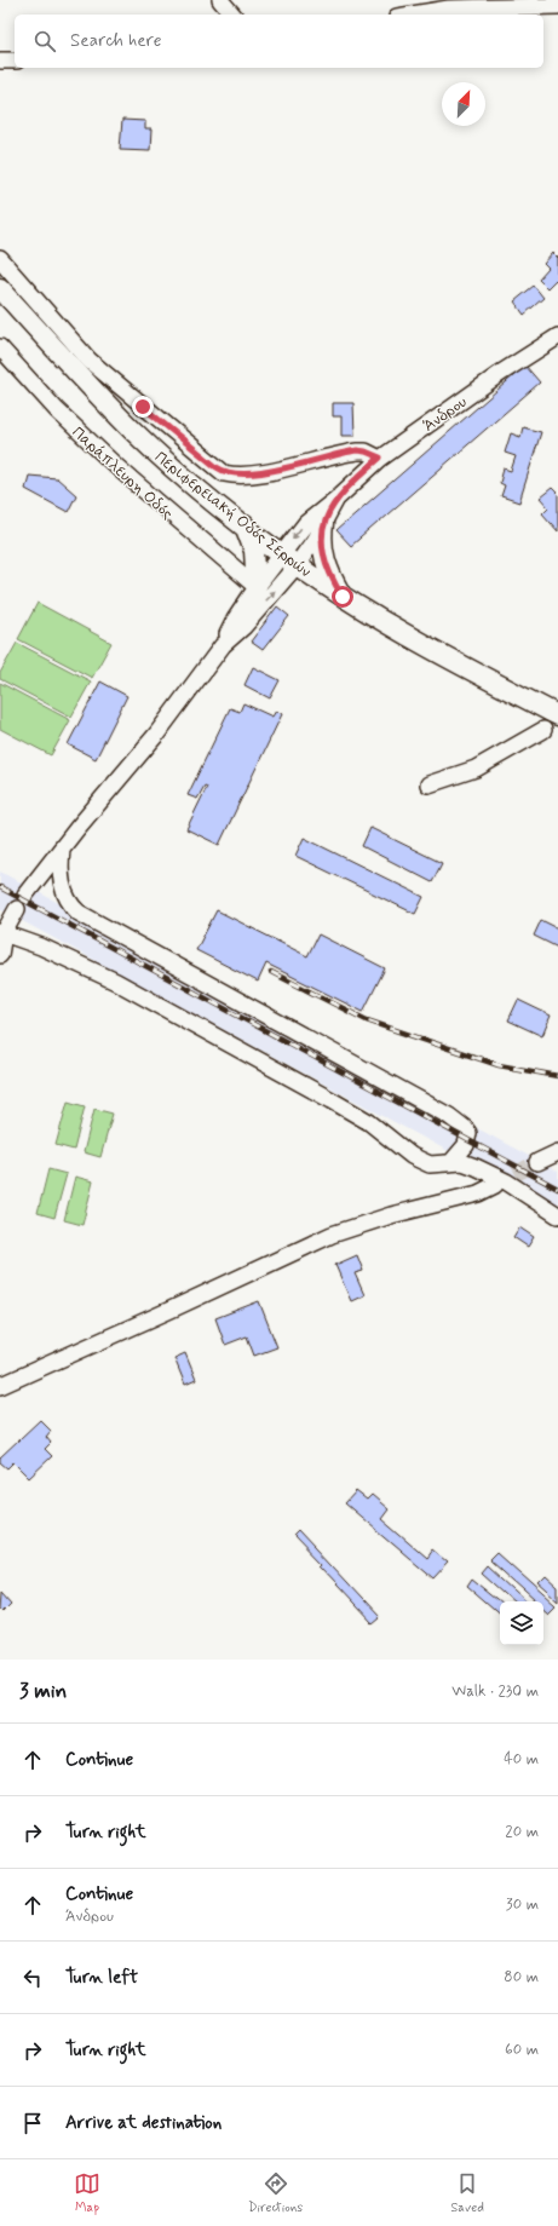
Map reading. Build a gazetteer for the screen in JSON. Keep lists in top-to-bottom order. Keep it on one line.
{"streets":{"main road":["Περιφερειακή Οδός Σερρών"],"street":["Άνδρου","Παράπλευρη Οδός"]},"north":"top right","page":{"search":"Search here","heading":["3 min","Walk · 230 m"],"list":[["Continue","40 m"],["Turn right","20 m"],["Continue","Άνδρου","30 m"],["Turn left","80 m"],["Turn right","60 m"],"Arrive at destination"],"nav":["Map","Directions","Saved"]}}
